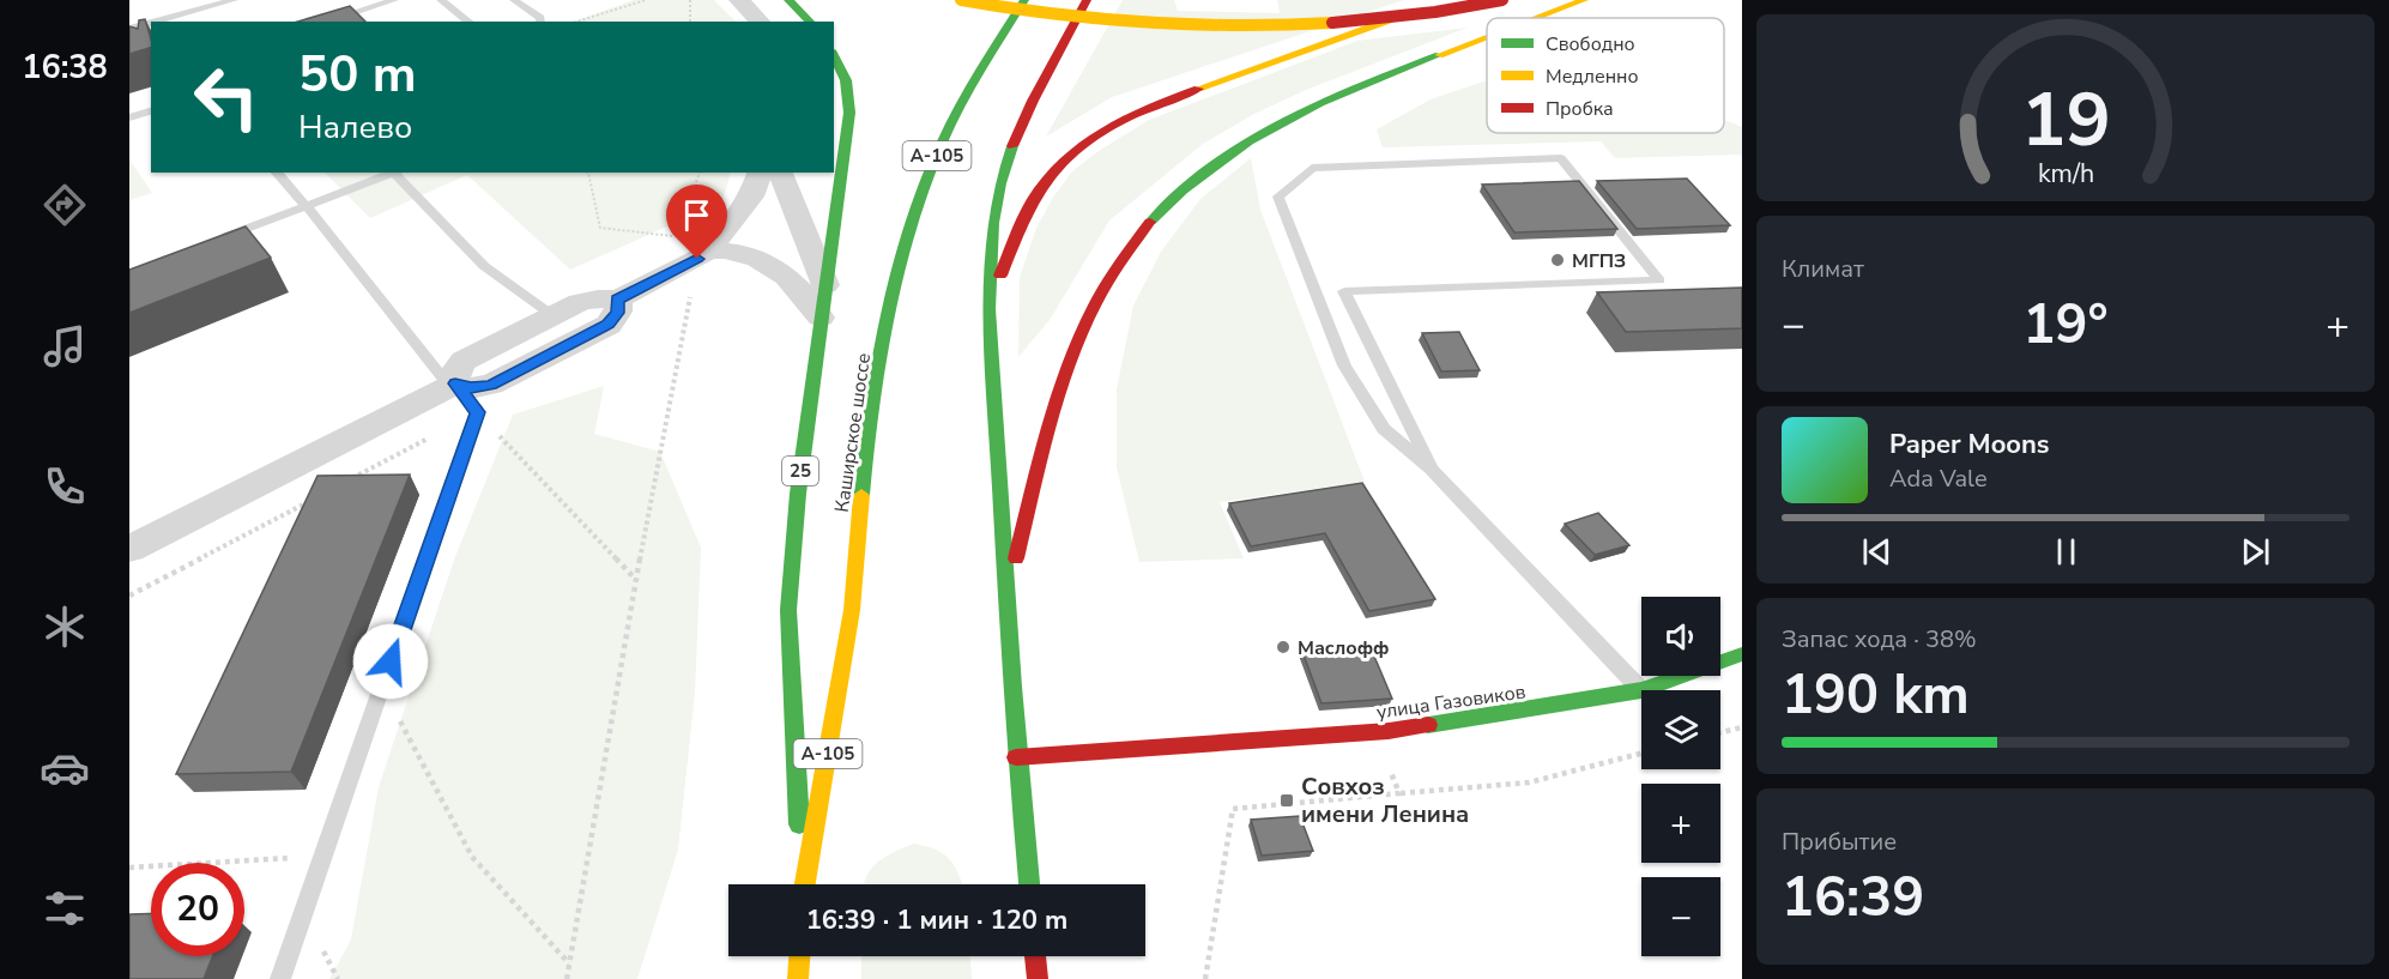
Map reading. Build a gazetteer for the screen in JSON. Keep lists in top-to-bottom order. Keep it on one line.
{"streets":{"main road":["А-105","Каширское шоссе","25","улица Газовиков"]},"places":{"other":["МГПЗ","Маслофф"],"transit":["Совхоз имени Ленина"]},"legend":["Свободно","Медленно","Пробка"],"page":{"tabs":"16:38","turn":["50 m","Налево"],"tile":["Климат",["Запас хода · 38%","190 km"],["Прибытие","16:39"]],"heat":["−","19°","+"],"song":["Paper Moons","Ada Vale"],"map_buttons":["+","−"],"limit":"20","trip":"16:39 · 1 мин · 120 m","gauge":["19","km/h"]}}
